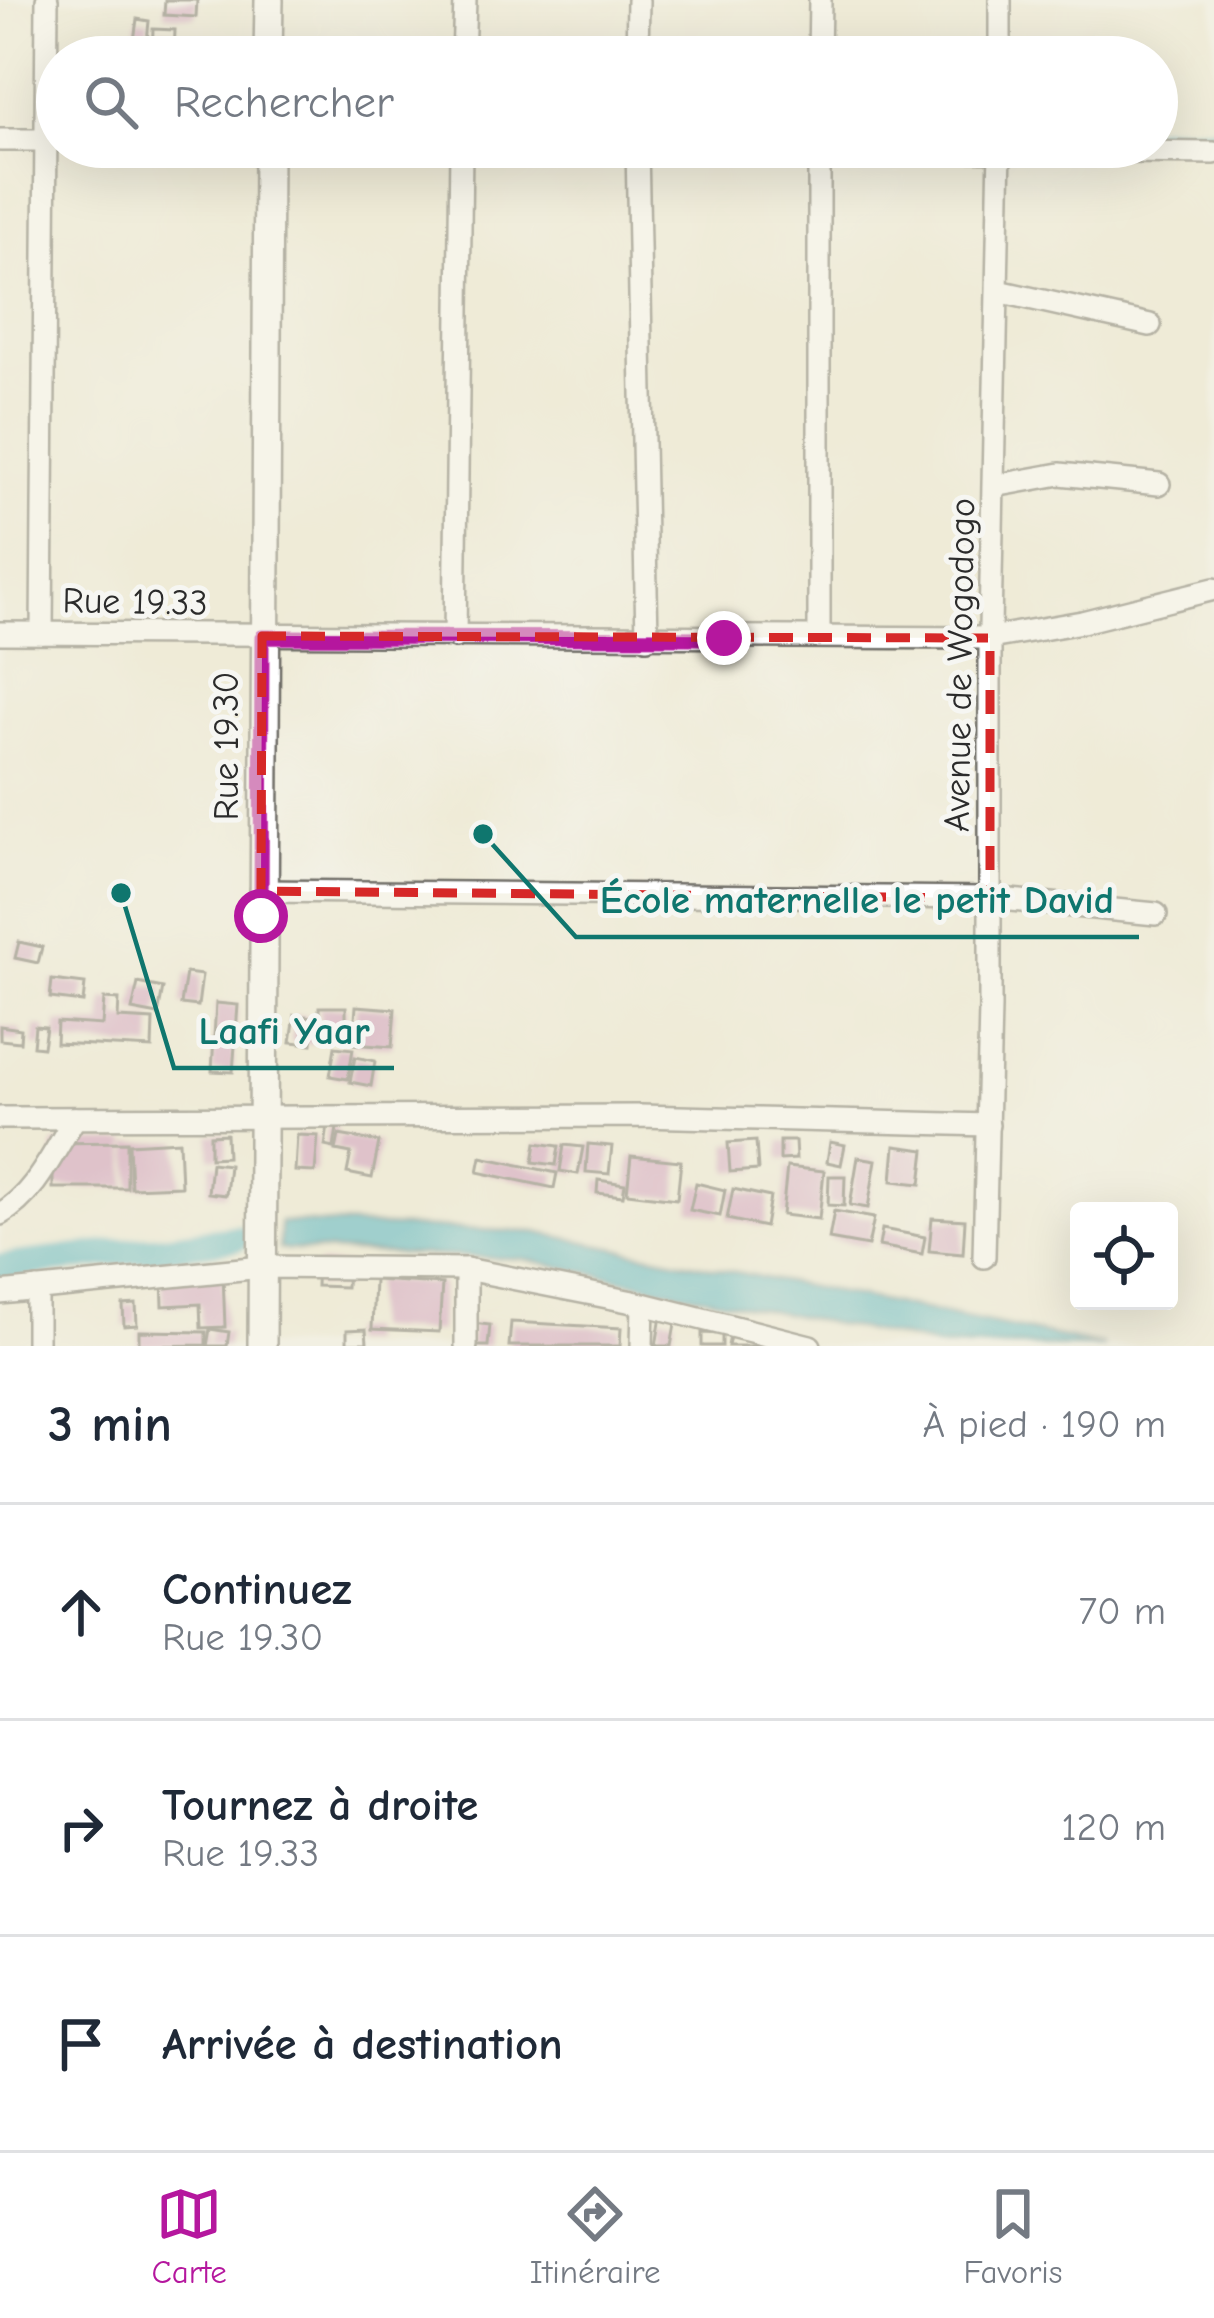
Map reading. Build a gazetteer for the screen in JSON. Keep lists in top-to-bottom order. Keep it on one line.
{"streets":{"street":["Rue 19.33","Avenue de Wogodogo","Rue 19.30"]},"crossings":[["Rue 19.33","Avenue de Wogodogo"],["Rue 19.33","Rue 19.30"]],"places":["École maternelle le petit David","Laafi Yaar"],"page":{"search":"Rechercher","heading":["3 min","À pied · 190 m"],"list":[["Continuez","Rue 19.30","70 m"],["Tournez à droite","Rue 19.33","120 m"],"Arrivée à destination"],"nav":["Carte","Itinéraire","Favoris"]}}
